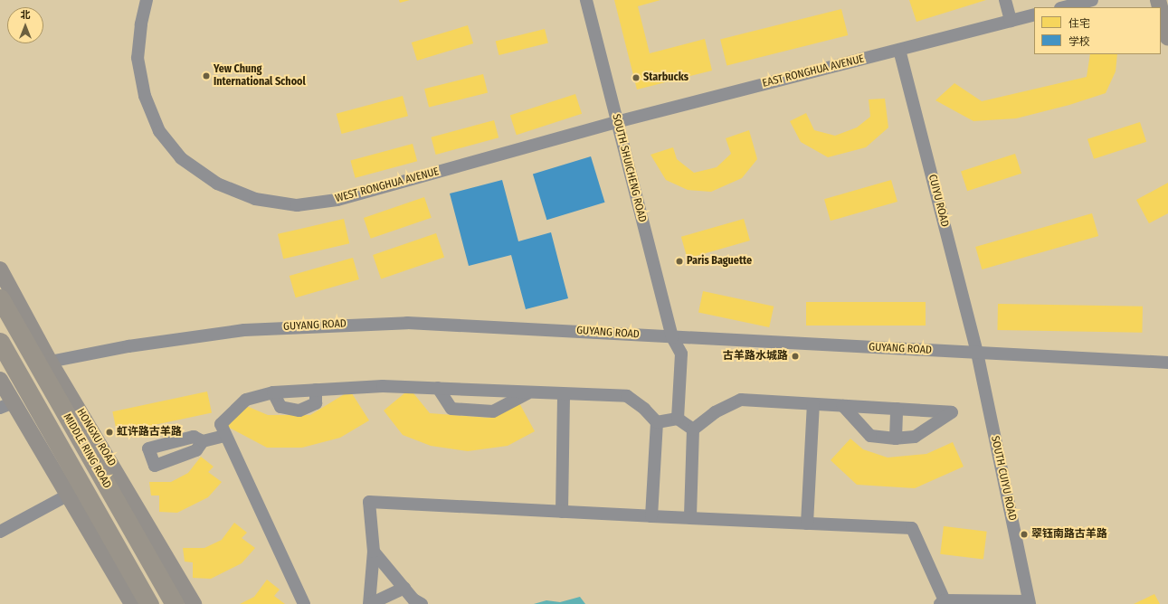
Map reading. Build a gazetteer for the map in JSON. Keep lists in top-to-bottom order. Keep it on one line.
{"streets":{"highway":["MIDDLE RING ROAD"],"main road":["HONGXU ROAD"],"street":["EAST RONGHUA AVENUE","SOUTH SHUICHENG ROAD","WEST RONGHUA AVENUE","CUIYU ROAD","GUYANG ROAD","SOUTH CUIYU ROAD"]},"crossings":[["EAST RONGHUA AVENUE","SOUTH SHUICHENG ROAD"],["EAST RONGHUA AVENUE","WEST RONGHUA AVENUE"],["EAST RONGHUA AVENUE","CUIYU ROAD"],["SOUTH SHUICHENG ROAD","WEST RONGHUA AVENUE"],["SOUTH SHUICHENG ROAD","GUYANG ROAD"],["CUIYU ROAD","GUYANG ROAD"],["CUIYU ROAD","SOUTH CUIYU ROAD"],["GUYANG ROAD","HONGXU ROAD"],["GUYANG ROAD","SOUTH CUIYU ROAD"]],"places":["Yew Chung International School","Starbucks","Paris Baguette","古羊路水城路","虹许路古羊路","翠钰南路古羊路"],"legend":["住宅","学校"],"north":"top"}
